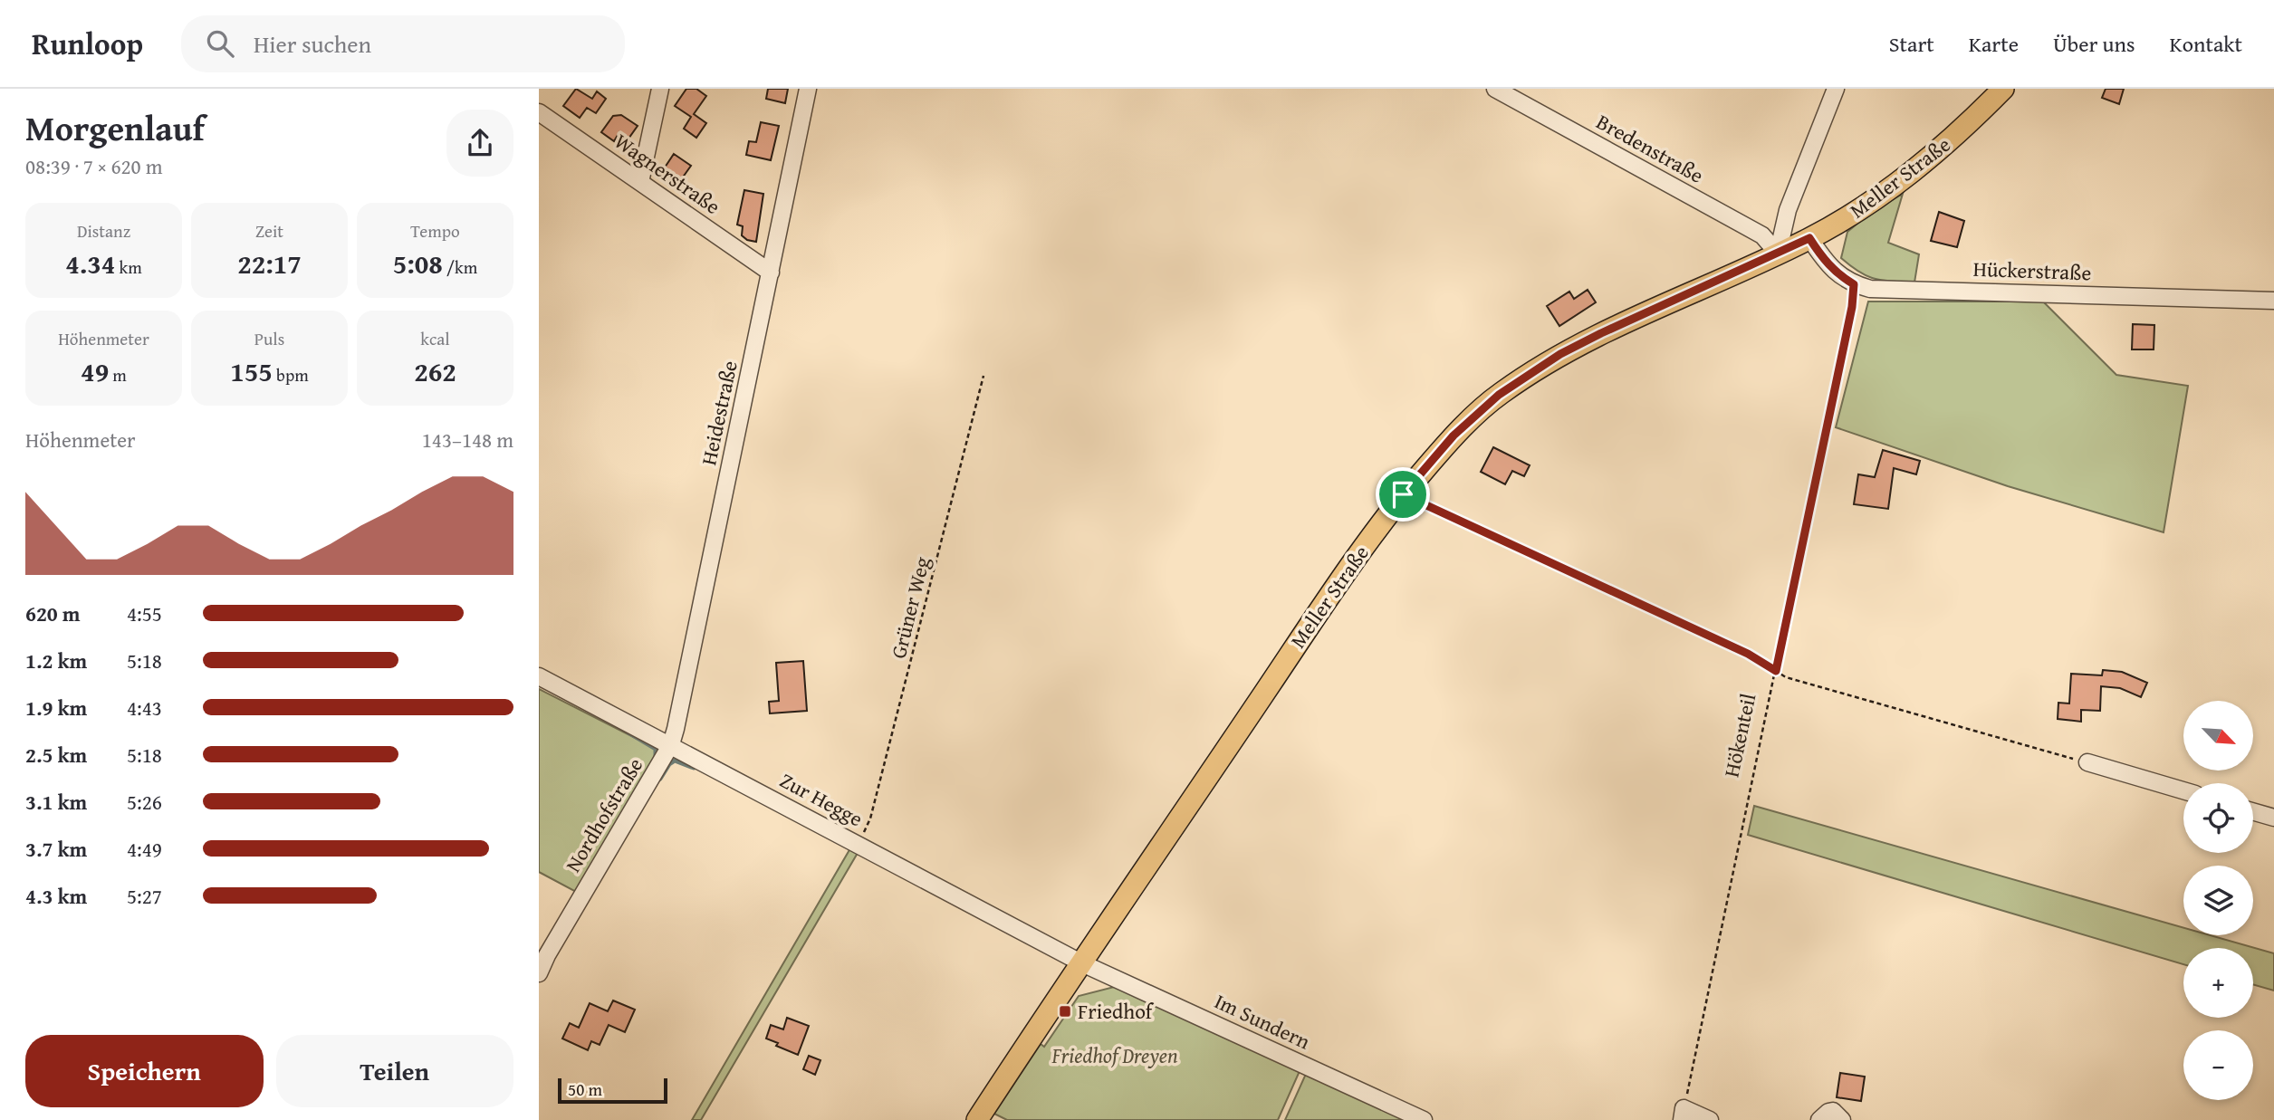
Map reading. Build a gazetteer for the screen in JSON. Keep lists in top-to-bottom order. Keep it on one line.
{"streets":{"main road":["Meller Straße"],"street":["Bredenstraße","Wagnerstraße","Hückerstraße","Heidestraße","Zur Hegge","Nordhofstraße","Im Sundern"],"path":["Grüner Weg","Hökenteil"]},"crossings":[["Bredenstraße","Meller Straße"],["Wagnerstraße","Heidestraße"],["Meller Straße","Hückerstraße"],["Meller Straße","Zur Hegge"],["Meller Straße","Im Sundern"],["Hückerstraße","Hökenteil"],["Heidestraße","Zur Hegge"],["Heidestraße","Nordhofstraße"],["Grüner Weg","Zur Hegge"],["Zur Hegge","Nordhofstraße"],["Zur Hegge","Im Sundern"]],"parks":["Friedhof Dreyen"],"places":{"transit":["Friedhof"]},"scale_bar":"50 m","north":"bottom right","page":{"header":"Runloop","search":"Hier suchen","nav":["Start","Karte","Über uns","Kontakt"],"heading":["Morgenlauf","08:39 · 7 × 620 m"],"stats":[["Distanz","4.34 km"],["Zeit","22:17"],["Tempo","5:08 /km"],["Höhenmeter","49 m"],["Puls","155 bpm"],["kcal","262"]],"chart":["Höhenmeter","143–148 m"],"list":[{"name":"620 m","note":"4:55"},{"name":"1.2 km","note":"5:18"},{"name":"1.9 km","note":"4:43"},{"name":"2.5 km","note":"5:18"},{"name":"3.1 km","note":"5:26"},{"name":"3.7 km","note":"4:49"},{"name":"4.3 km","note":"5:27"}],"map_buttons":["+","−"],"buttons":["Speichern","Teilen"],"scale":"50 m"}}
